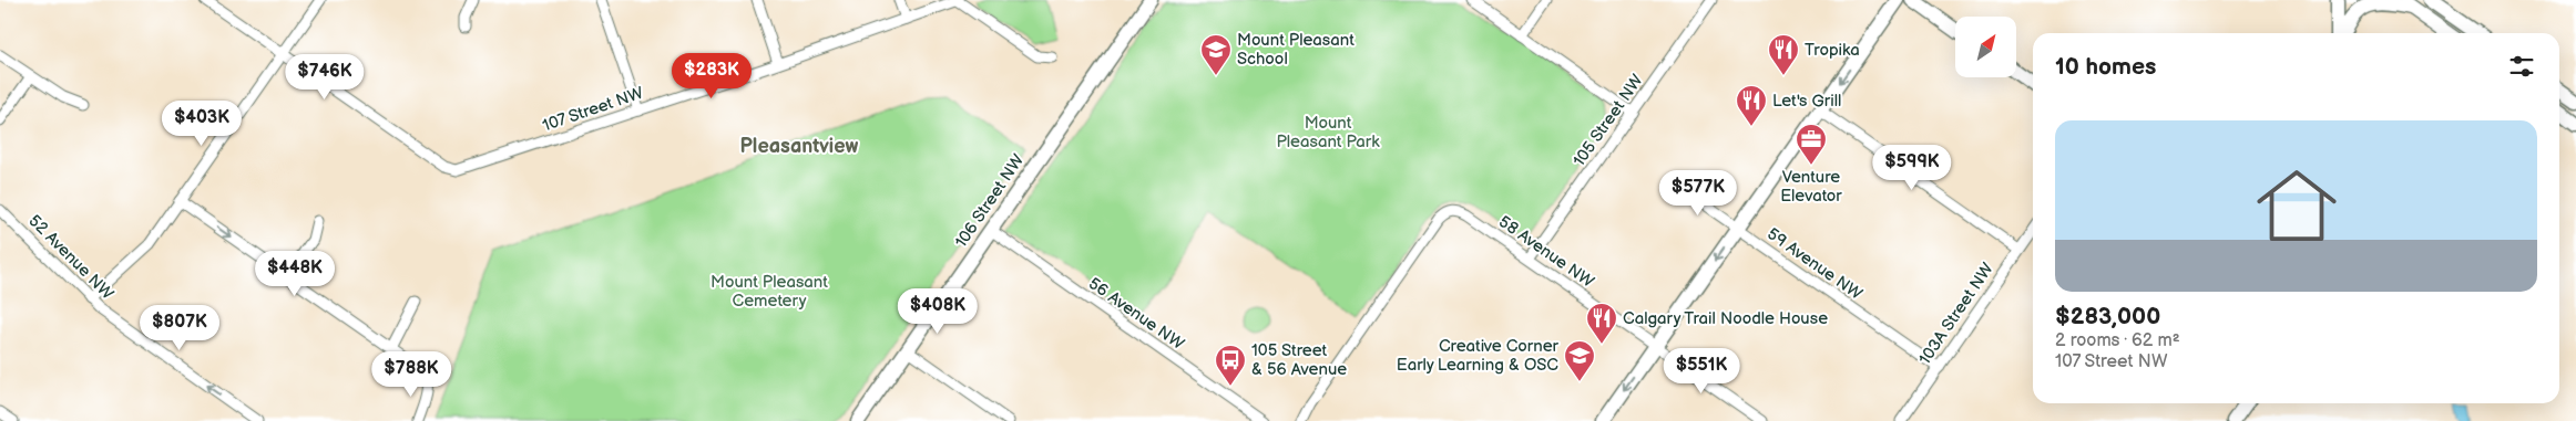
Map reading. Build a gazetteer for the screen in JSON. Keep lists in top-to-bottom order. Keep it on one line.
{"streets":{"main road":["106 Street NW"],"street":["107 Street NW","105 Street NW","58 Avenue NW","52 Avenue NW","59 Avenue NW","56 Avenue NW","103A Street NW"]},"crossings":[["105 Street NW","58 Avenue NW"],["106 Street NW","56 Avenue NW"],["59 Avenue NW","103A Street NW"]],"one_way":["52 Avenue NW"],"districts":["Pleasantview"],"parks":["Mount Pleasant Park","Mount Pleasant Cemetery"],"places":{"school or university":["Mount Pleasant School","Creative Corner Early Learning & OSC"],"restaurant":["Tropika","Let's Grill","Calgary Trail Noodle House"],"office":["Venture Elevator"],"bus stop":["105 Street & 56 Avenue"]},"north":"top right","page":{"heading":"10 homes","price":["$283K","$746K","$403K","$599K","$577K","$448K","$408K","$807K","$551K","$788K"],"list":[{"name":"$283,000","note":"2 rooms · 62 m² · 107 Street NW"}]}}
